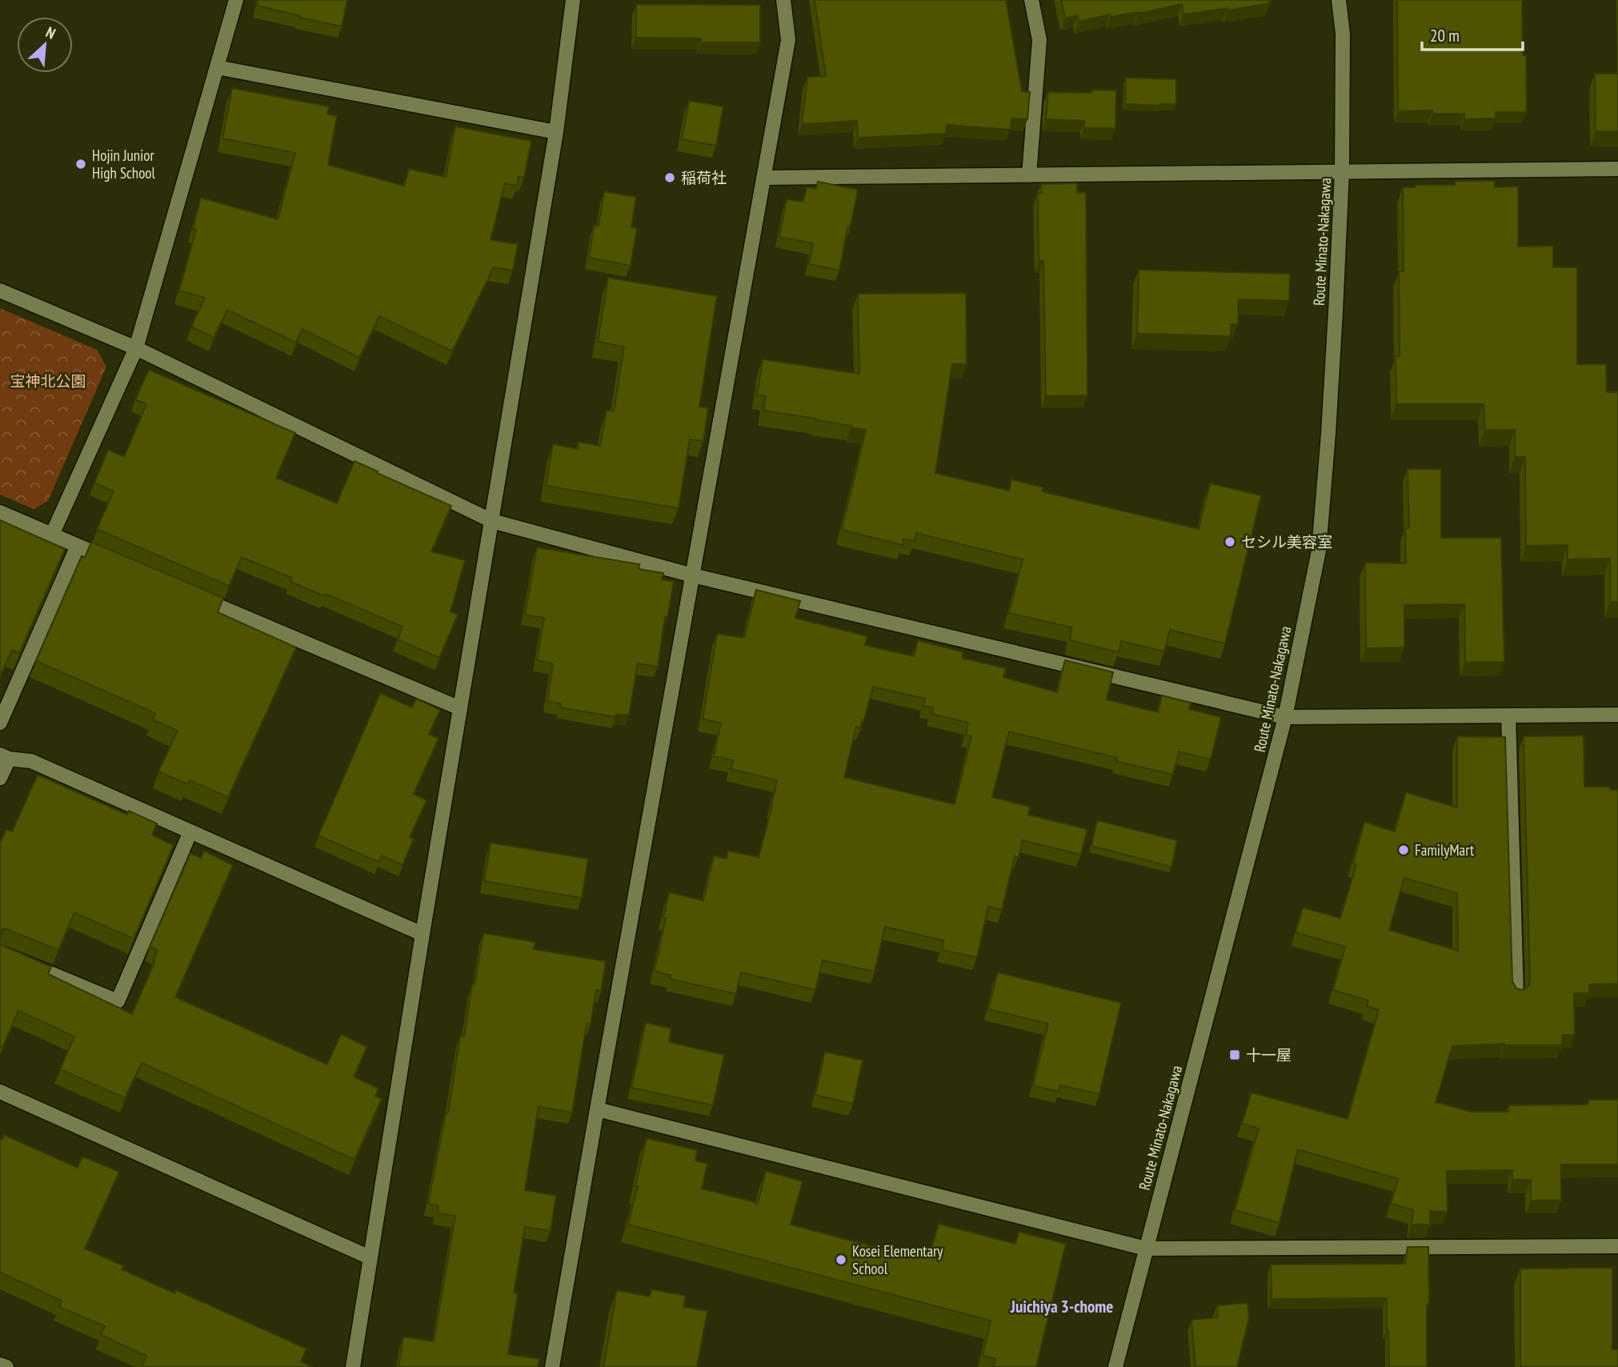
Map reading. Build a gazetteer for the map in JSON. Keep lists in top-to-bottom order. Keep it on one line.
{"streets":{"street":["Route Minato-Nakagawa"]},"districts":["Juichiya 3-chome"],"parks":["宝神北公園"],"places":{"other":["Hojin Junior High School","稲荷社","セシル美容室","FamilyMart","Kosei Elementary School"],"transit":["十一屋"]},"scale_bar":"20 m","north":"top right"}
